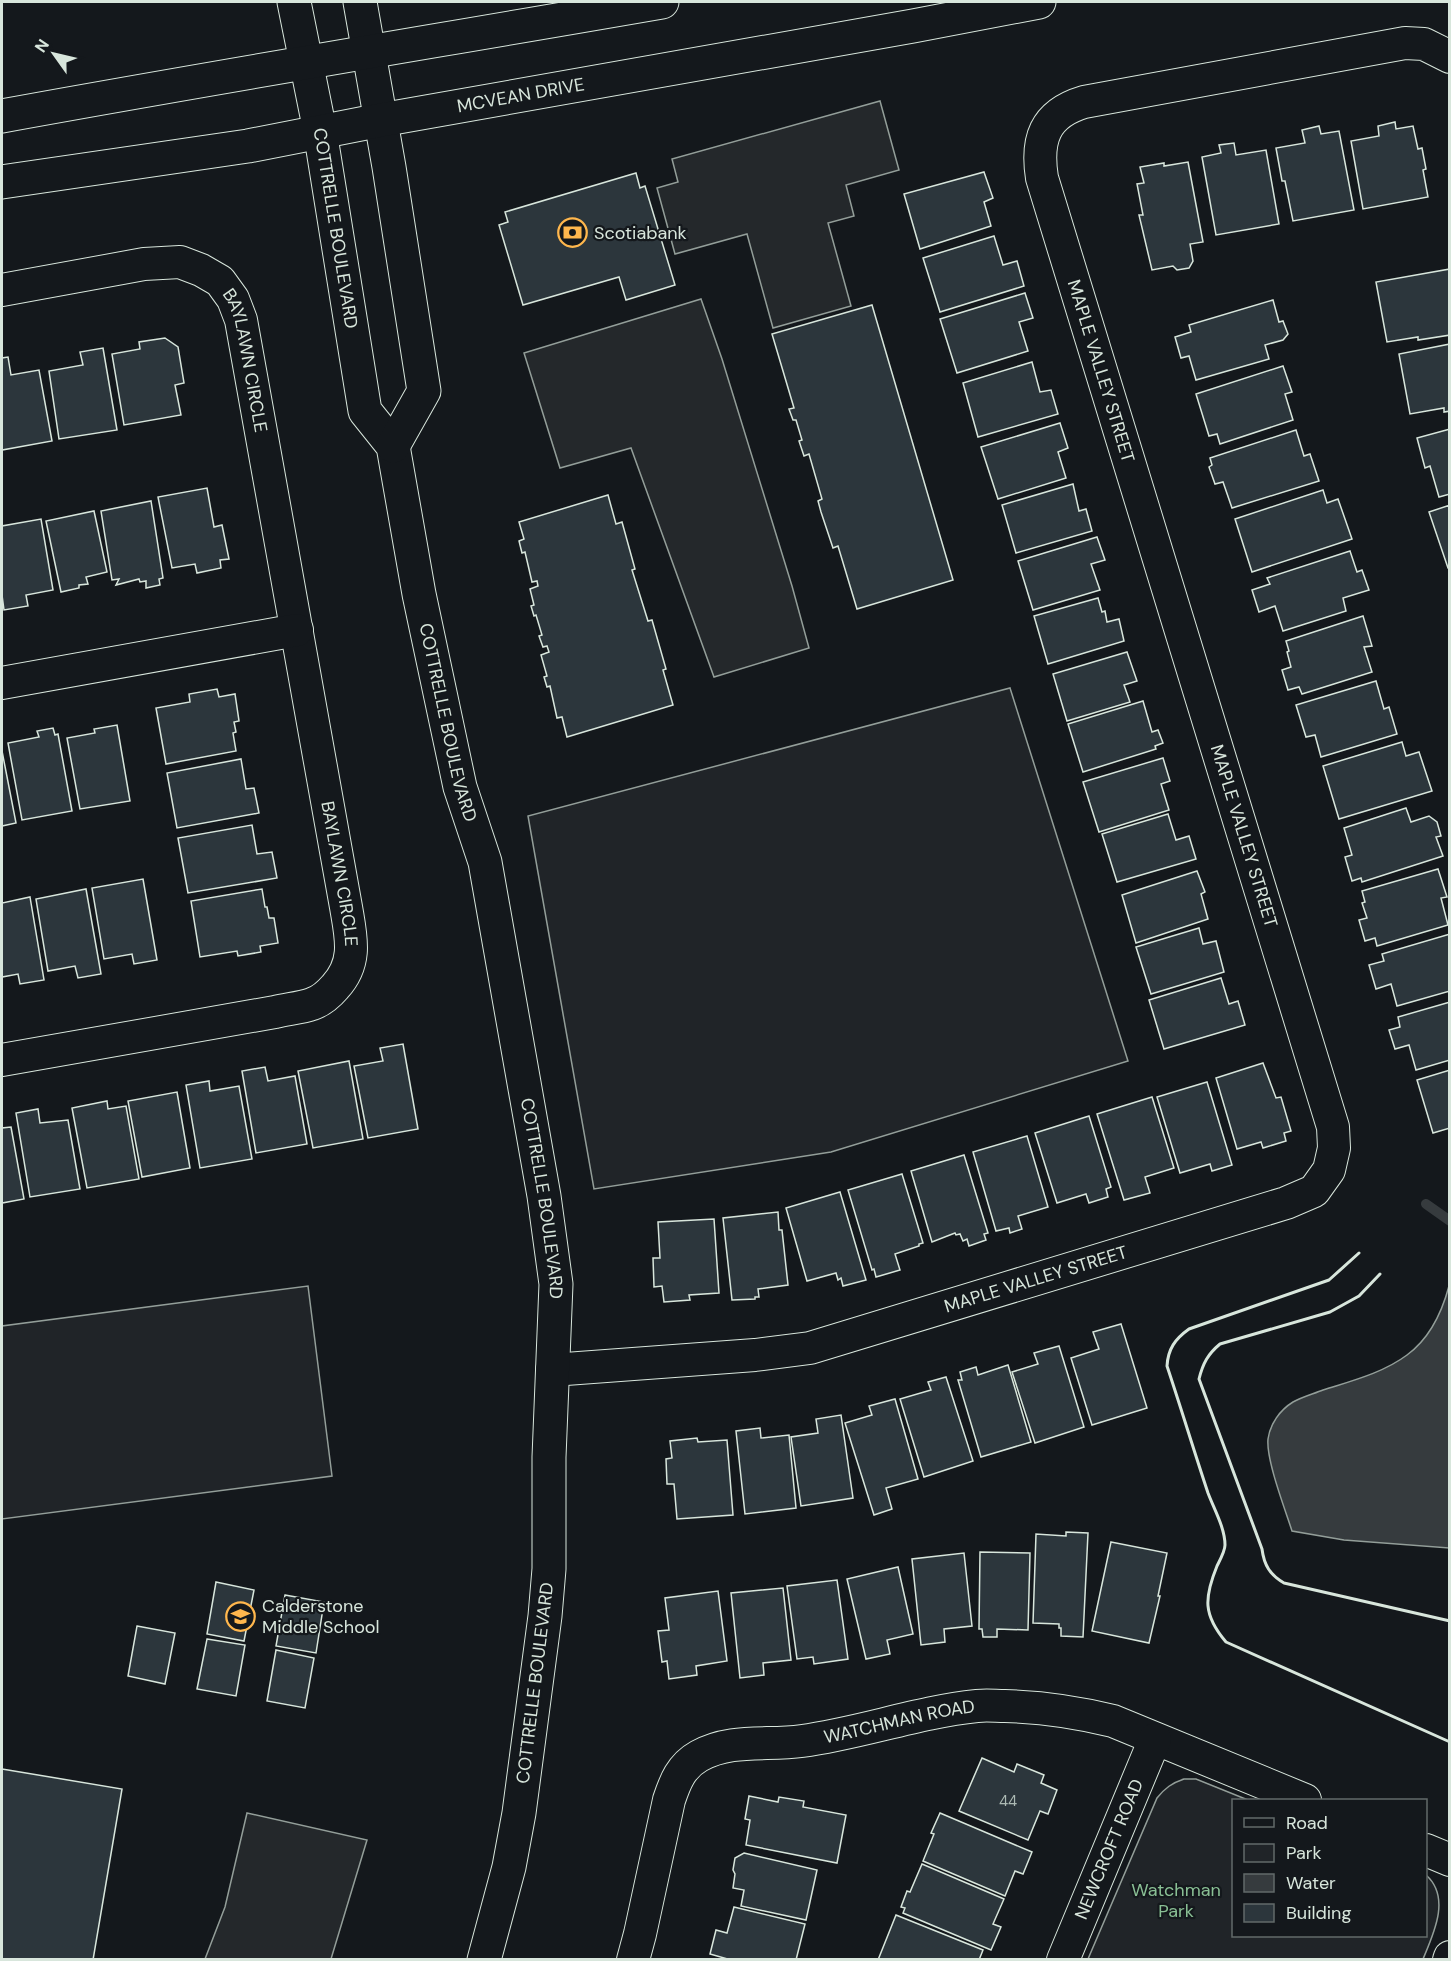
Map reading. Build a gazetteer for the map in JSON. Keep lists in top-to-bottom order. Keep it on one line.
{"streets":{"main road":["MCVEAN DRIVE","COTTRELLE BOULEVARD"],"street":["BAYLAWN CIRCLE","MAPLE VALLEY STREET","WATCHMAN ROAD","NEWCROFT ROAD"]},"crossings":[["MCVEAN DRIVE","COTTRELLE BOULEVARD"],["COTTRELLE BOULEVARD","MAPLE VALLEY STREET"],["WATCHMAN ROAD","NEWCROFT ROAD"]],"parks":["Watchman Park"],"places":{"bank":["Scotiabank"],"school or university":["Calderstone Middle School"]},"house_numbers":["44"],"legend":["Road","Park","Water","Building"],"north":"top left"}
